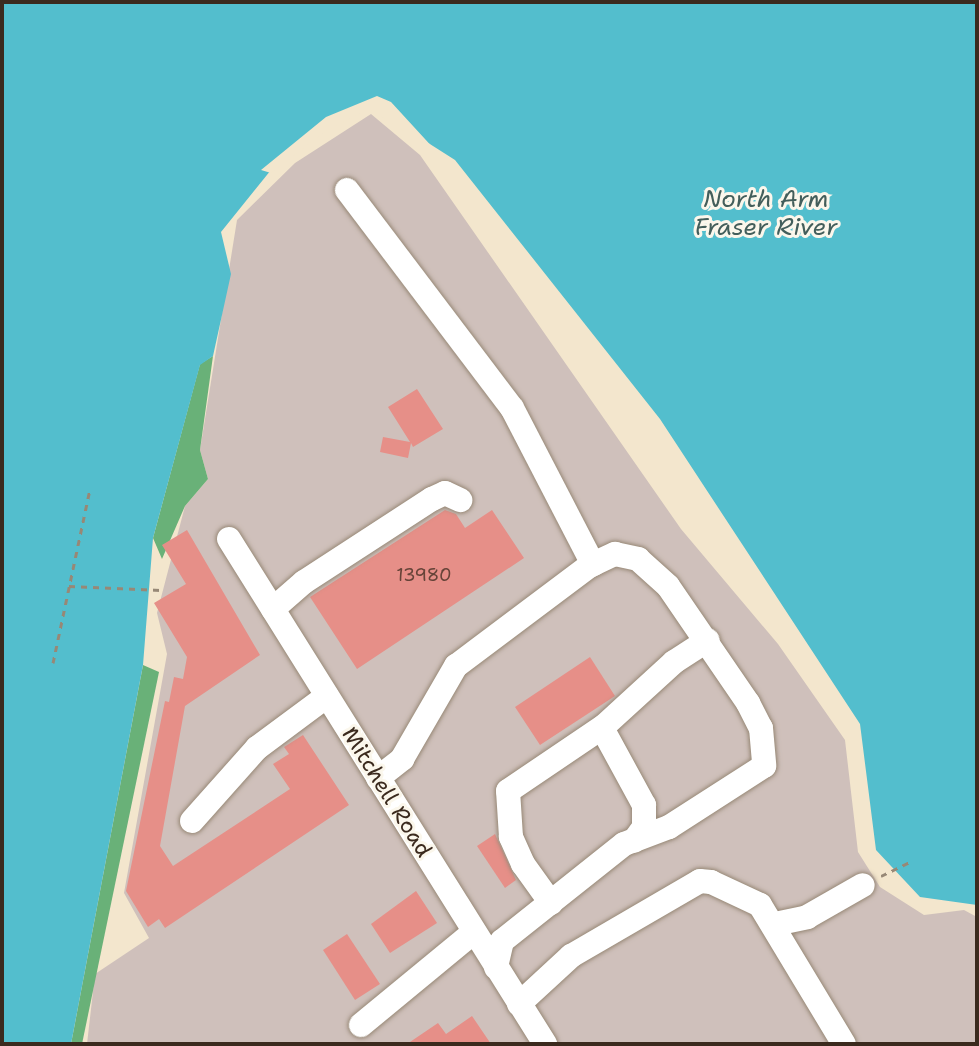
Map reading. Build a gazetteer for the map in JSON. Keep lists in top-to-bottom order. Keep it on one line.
{"streets":{"street":["Mitchell Road"]},"water":["North Arm Fraser River"],"house_numbers":["13980"]}
